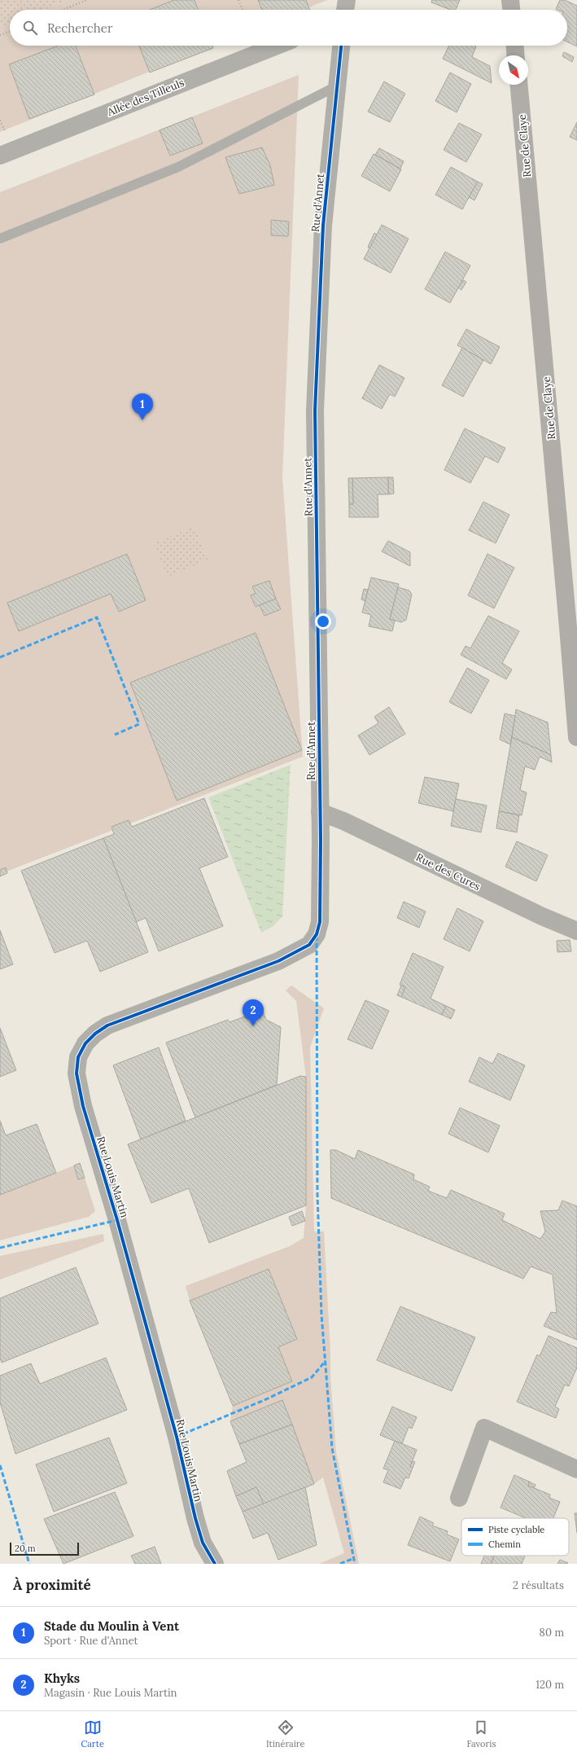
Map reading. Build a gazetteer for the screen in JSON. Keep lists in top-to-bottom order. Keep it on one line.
{"streets":{"street":["Allée des Tilleuls","Rue de Claye","Rue d'Annet","Rue des Cures","Rue Louis Martin"]},"crossings":[["Rue d'Annet","Rue des Cures"],["Rue d'Annet","Rue Louis Martin"]],"legend":["Piste cyclable","Chemin"],"scale_bar":"20 m","north":"bottom right","page":{"search":"Rechercher","pins":["1","2"],"scale":"20 m","heading":["À proximité","2 résultats"],"list":[{"mark":"1","name":"Stade du Moulin à Vent","note":"Sport · Rue d'Annet","value":"80 m"},{"mark":"2","name":"Khyks","note":"Magasin · Rue Louis Martin","value":"120 m"}],"nav":["Carte","Itinéraire","Favoris"]}}
